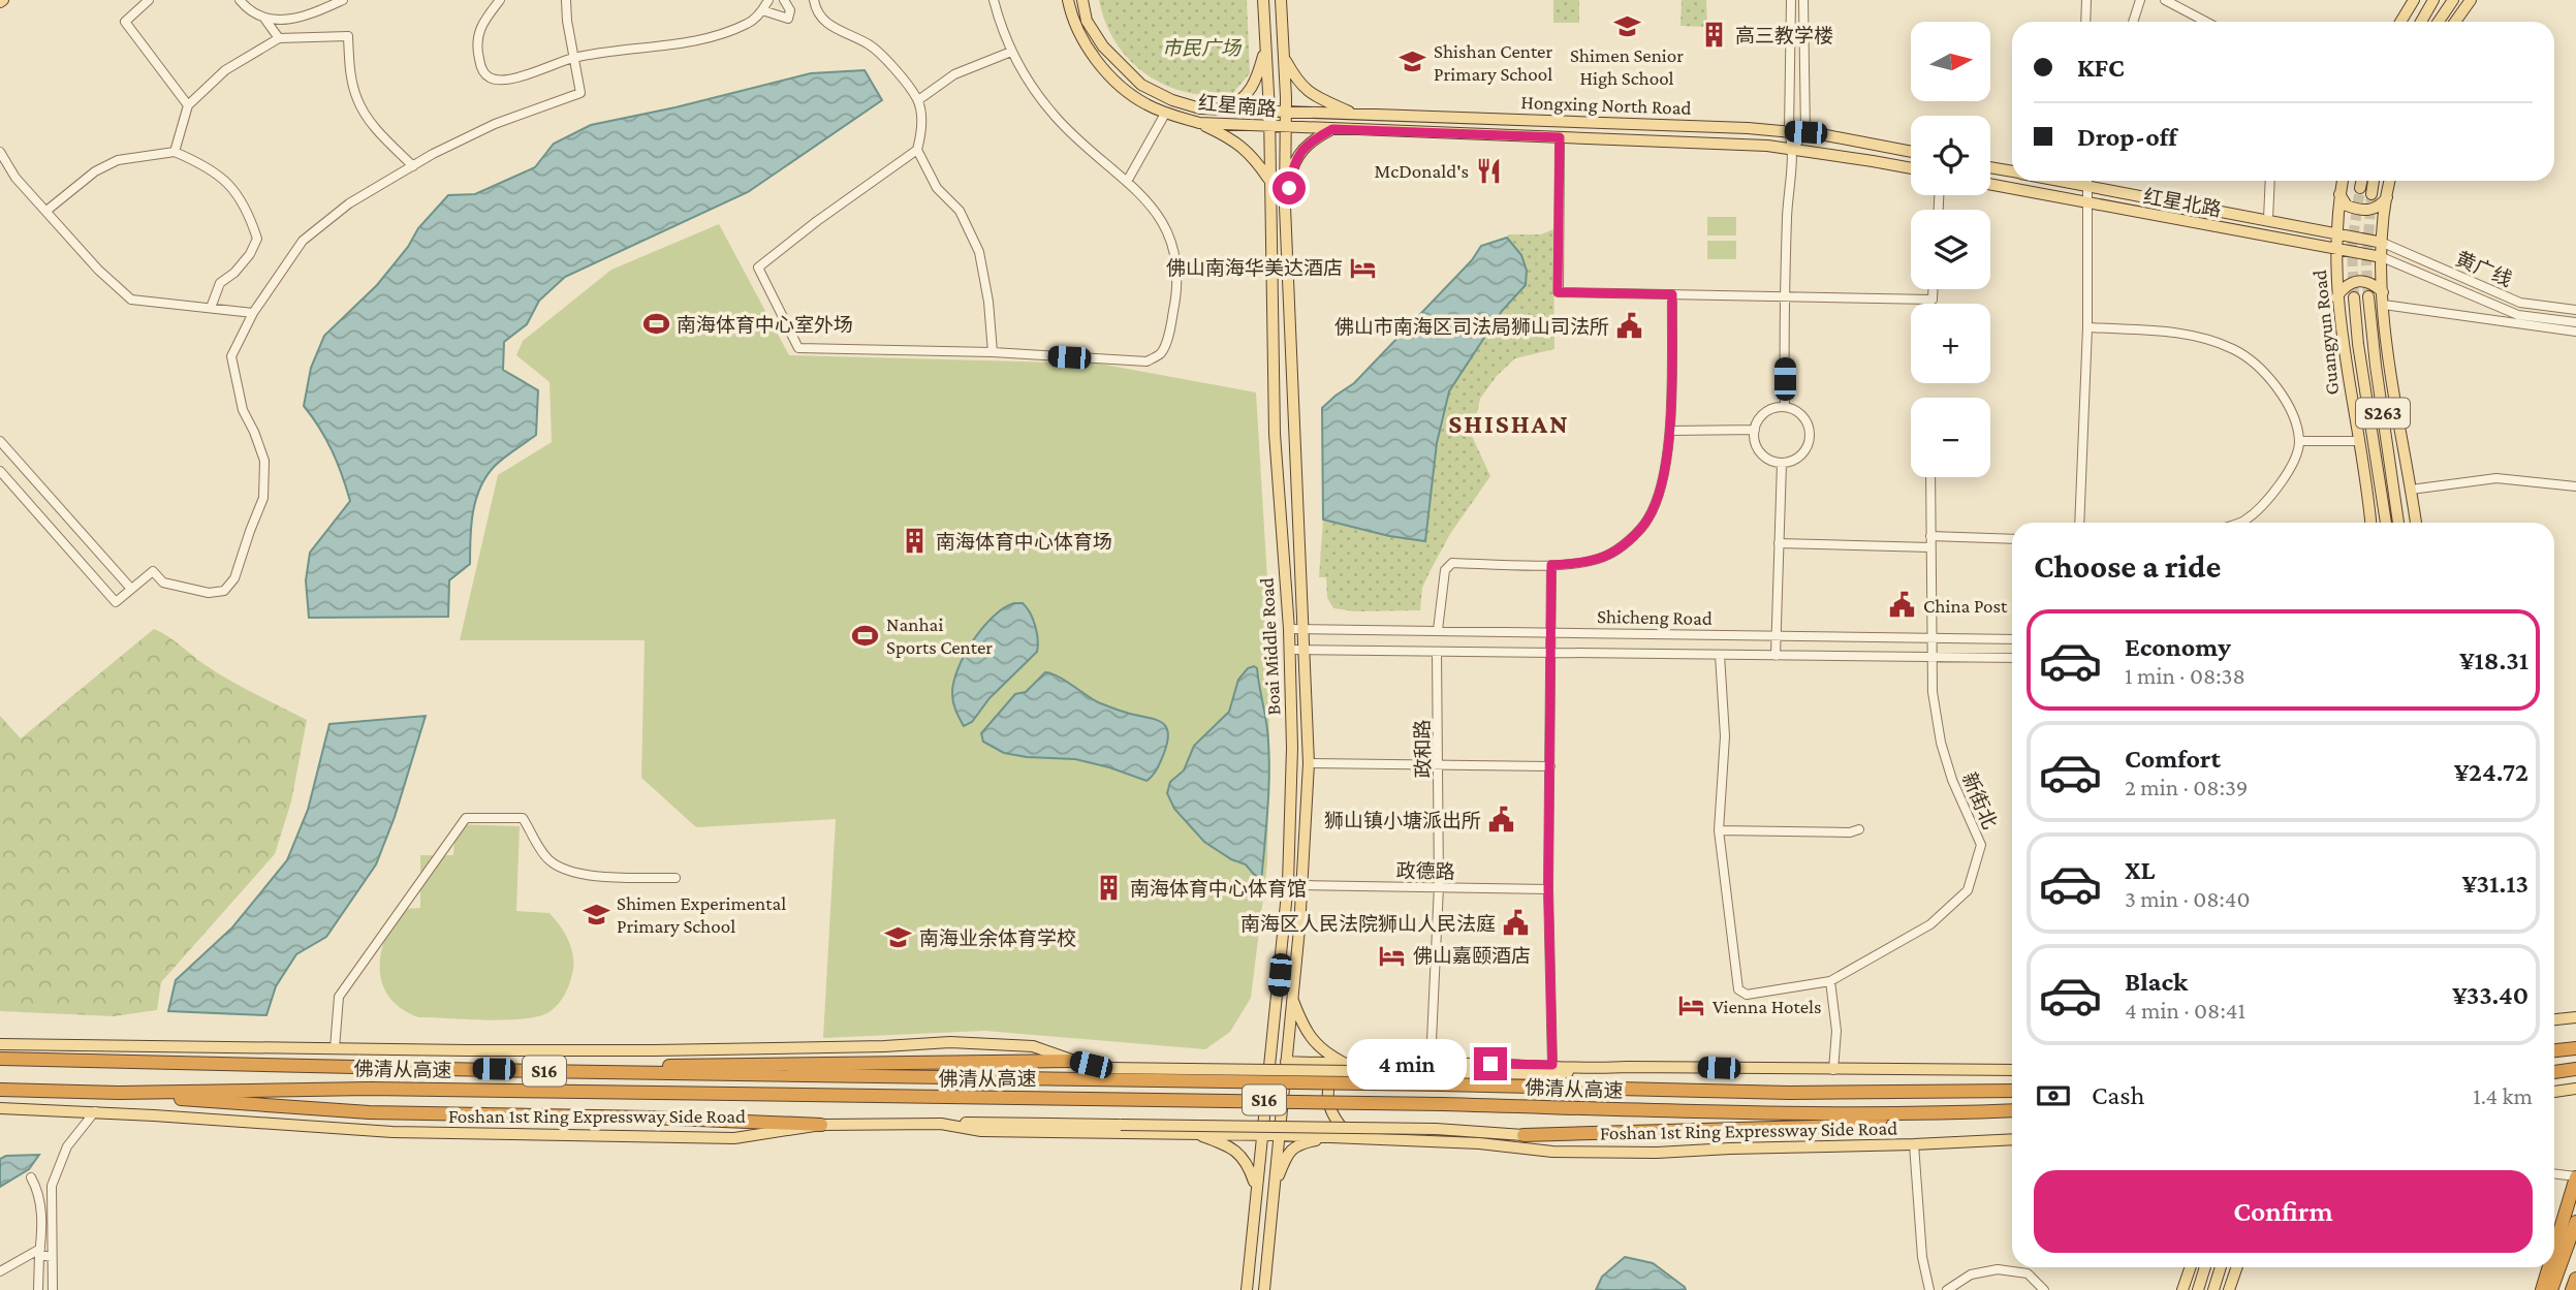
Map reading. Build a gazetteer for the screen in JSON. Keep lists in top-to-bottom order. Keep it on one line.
{"streets":{"highway":["佛清从高速","S16"],"main road":["Hongxing North Road","红星南路","红星北路","Guangyun Road","S263","Boai Middle Road","Foshan 1st Ring Expressway Side Road"],"street":["黄广线","Shicheng Road","政和路","新街北","政德路"]},"crossings":[["Hongxing North Road","Boai Middle Road"],["红星南路","Boai Middle Road"],["红星北路","黄广线"],["红星北路","Guangyun Road"],["红星北路","S263"],["黄广线","S263"],["Shicheng Road","Boai Middle Road"],["Shicheng Road","政和路"],["Shicheng Road","新街北"],["Boai Middle Road","政德路"],["Boai Middle Road","Foshan 1st Ring Expressway Side Road"],["政和路","政德路"],["政和路","佛清从高速"]],"districts":["SHISHAN"],"parks":["市民广场"],"places":{"school or university":["Shimen Senior High School","Shishan Center Primary School","Shimen Experimental Primary School","南海业余体育学校"],"building":["高三教学楼","南海体育中心体育场","南海体育中心体育馆"],"restaurant":["McDonald's"],"hotel":["佛山南海华美达酒店","佛山嘉颐酒店","Vienna Hotels"],"sports":["南海体育中心室外场","Nanhai Sports Center"],"public building":["佛山市南海区司法局狮山司法所","China Post","狮山镇小塘派出所","南海区人民法院狮山人民法庭"]},"north":"right","page":{"map_buttons":["+","−"],"banner":["KFC","Drop-off"],"heading":"Choose a ride","list":[{"name":"Economy","note":"1 min · 08:38","value":"¥18.31"},{"name":"Comfort","note":"2 min · 08:39","value":"¥24.72"},{"name":"XL","note":"3 min · 08:40","value":"¥31.13"},{"name":"Black","note":"4 min · 08:41","value":"¥33.40"}],"bubble":"4 min","pay":["Cash","1.4 km"],"buttons":"Confirm"}}
